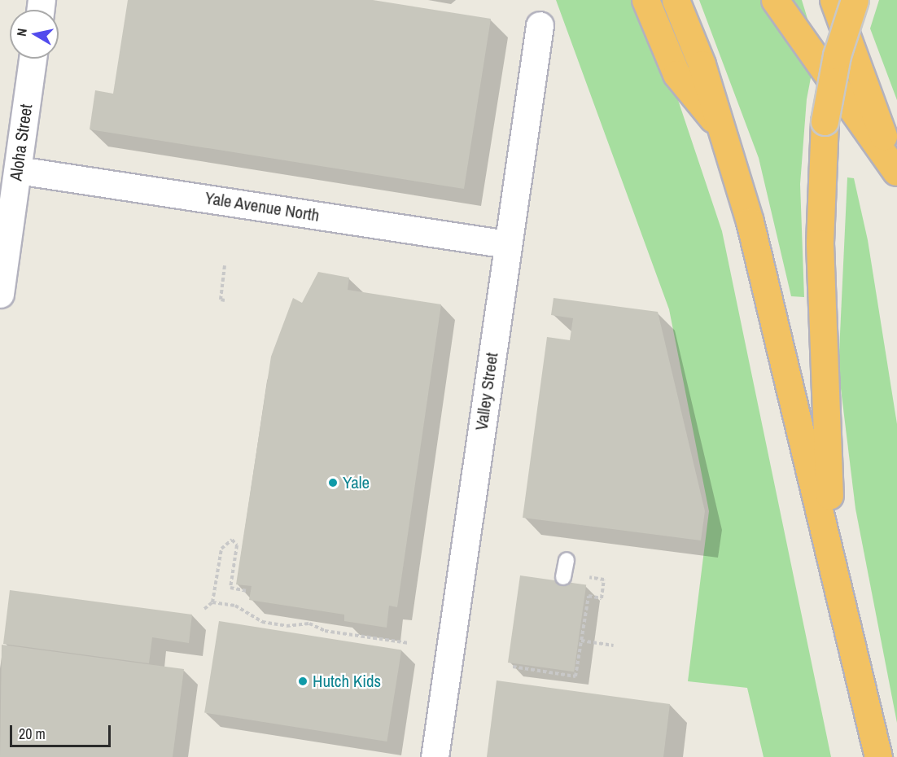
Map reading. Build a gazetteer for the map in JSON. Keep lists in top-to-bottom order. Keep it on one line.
{"streets":{"street":["Aloha Street","Yale Avenue North","Valley Street"]},"crossings":[["Aloha Street","Yale Avenue North"],["Yale Avenue North","Valley Street"]],"places":["Yale","Hutch Kids"],"scale_bar":"20 m","north":"left"}
